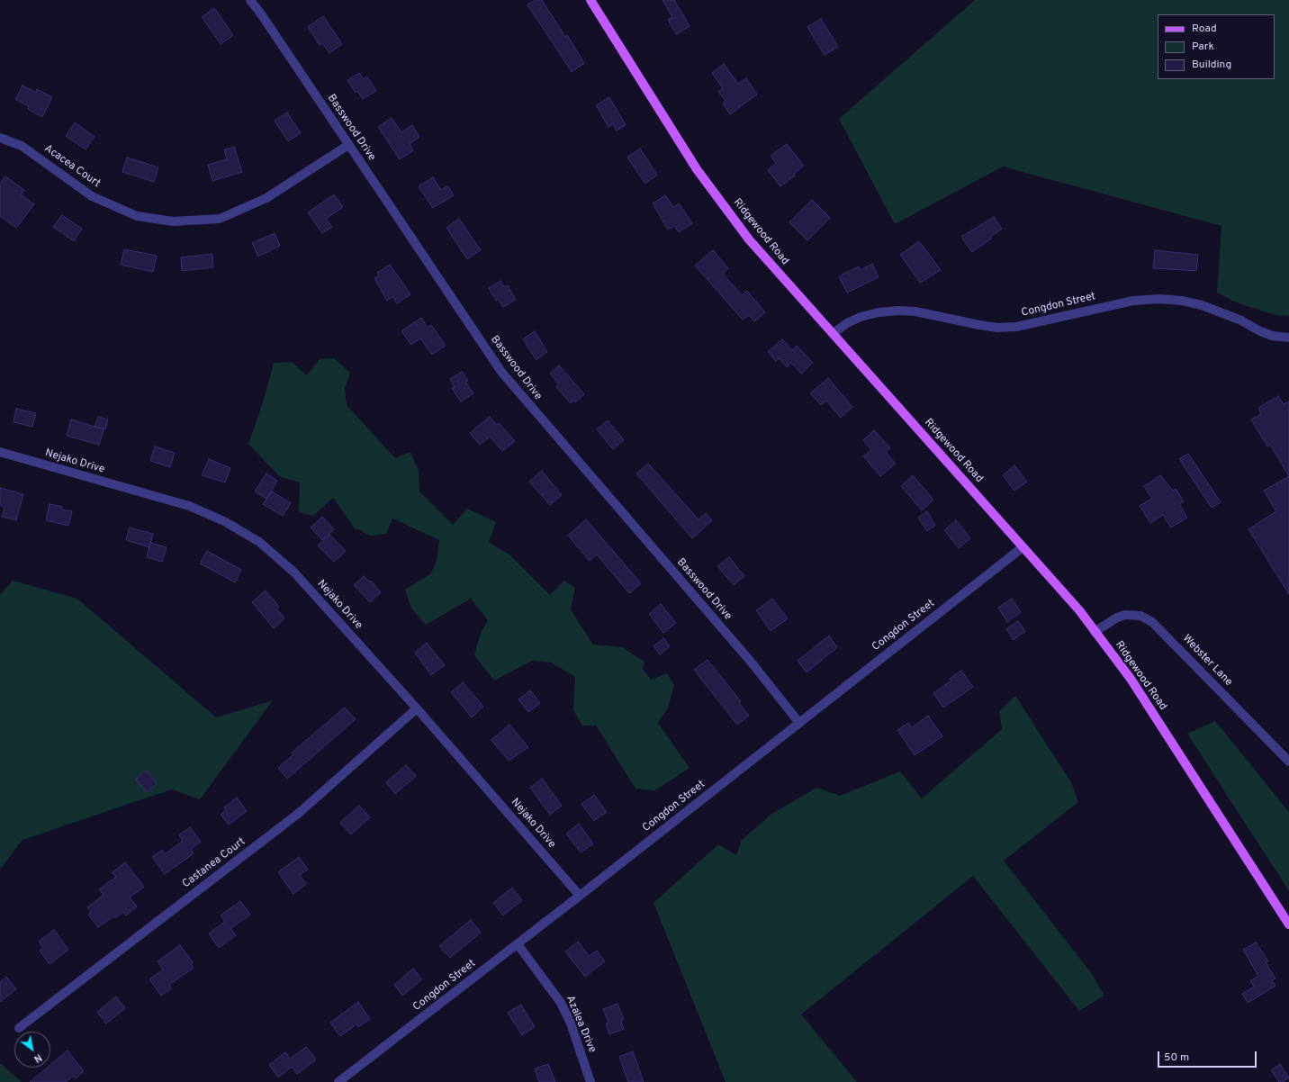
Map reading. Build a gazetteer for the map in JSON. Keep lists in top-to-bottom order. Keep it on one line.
{"streets":{"main road":["Ridgewood Road"],"street":["Basswood Drive","Acacea Court","Congdon Street","Nejako Drive","Webster Lane","Castanea Court","Azalea Drive"]},"crossings":[["Basswood Drive","Acacea Court"],["Basswood Drive","Congdon Street"],["Ridgewood Road","Congdon Street"],["Ridgewood Road","Webster Lane"],["Congdon Street","Nejako Drive"],["Congdon Street","Azalea Drive"],["Nejako Drive","Castanea Court"]],"legend":["Road","Park","Building"],"scale_bar":"50 m","north":"bottom right"}
